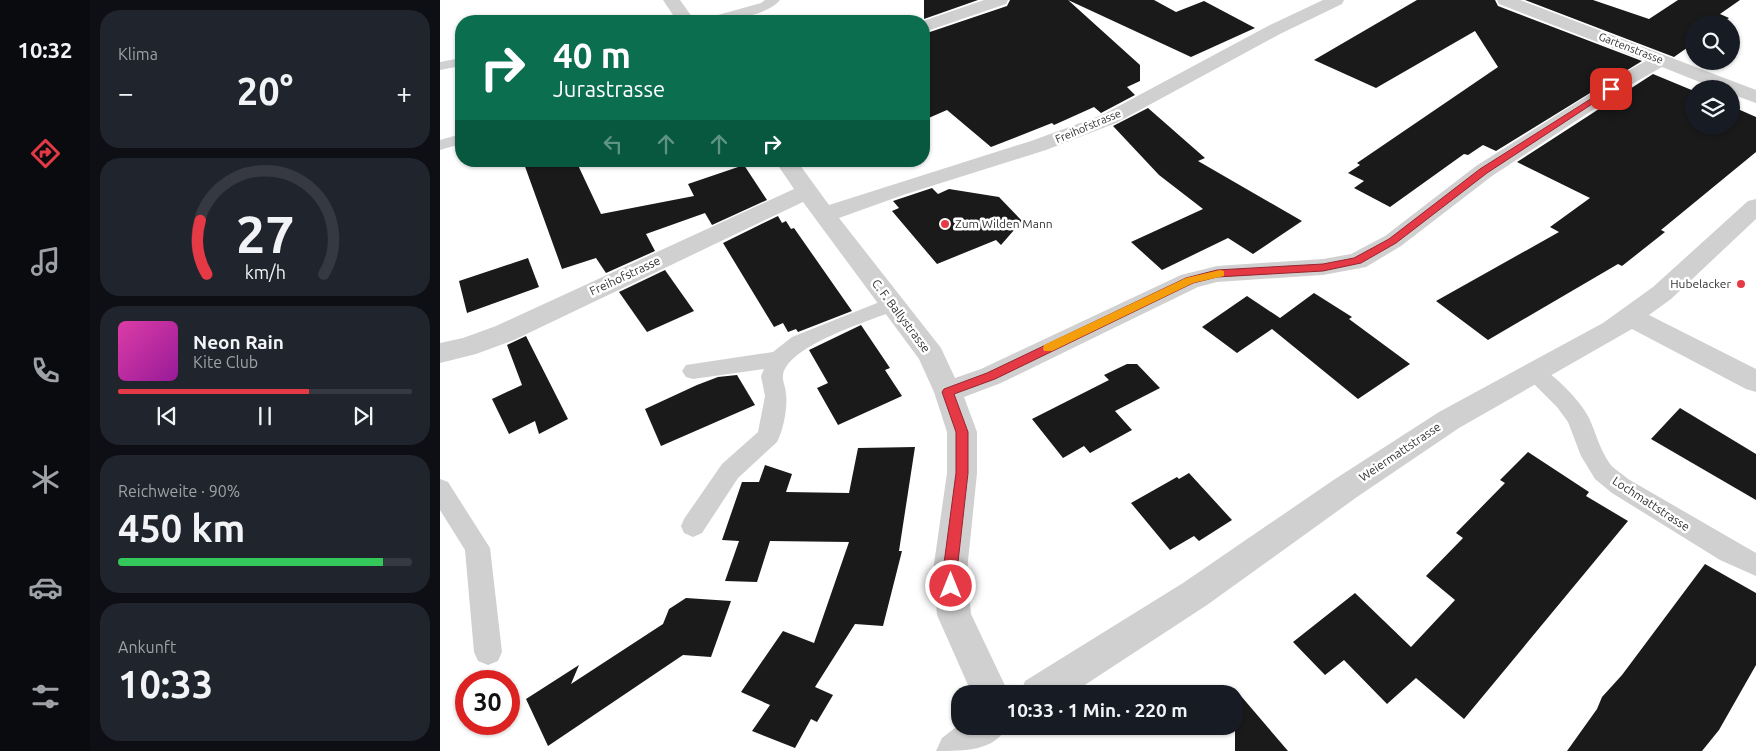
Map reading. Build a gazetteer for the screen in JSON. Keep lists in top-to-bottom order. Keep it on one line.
{"streets":{"street":["Gartenstrasse","Freihofstrasse","C. F. Ballystrasse","Weiermattstrasse"],"lane":["Lochmattstrasse"]},"crossings":[["Freihofstrasse","C. F. Ballystrasse"],["Weiermattstrasse","Lochmattstrasse"]],"places":["Zum Wilden Mann","Hubelacker"],"page":{"tabs":"10:32","tile":["Klima",["Reichweite · 90%","450 km"],["Ankunft","10:33"]],"turn":["40 m","Jurastrasse"],"heat":["−","20°","+"],"song":["Neon Rain","Kite Club"],"limit":"30","trip":"10:33 · 1 Min. · 220 m","gauge":["27","km/h"]}}
